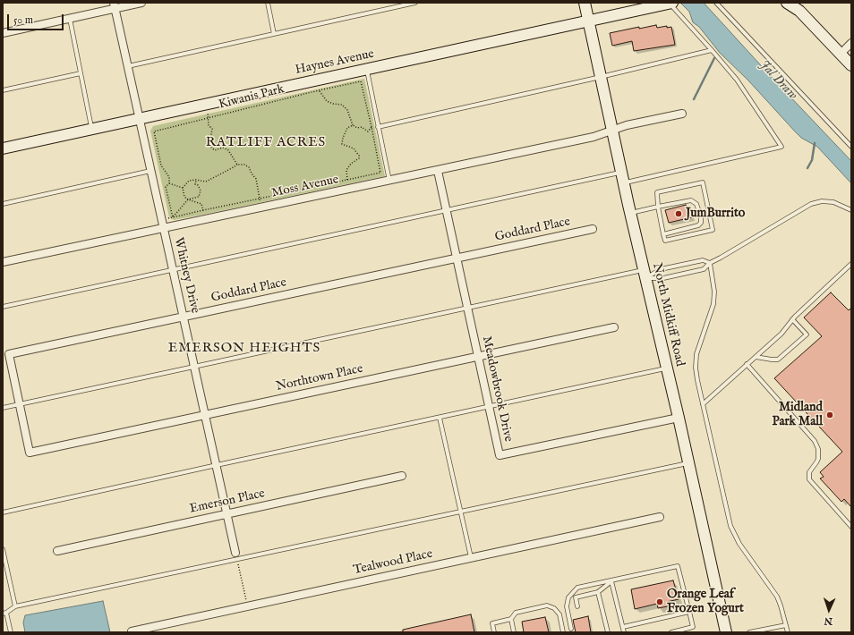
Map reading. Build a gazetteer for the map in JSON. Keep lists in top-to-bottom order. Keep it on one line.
{"streets":{"street":["Haynes Avenue","Moss Avenue","Goddard Place","Whitney Drive","North Midkiff Road","Northtown Place","Meadowbrook Drive","Emerson Place","Tealwood Place"],"path":["Kiwanis Park"]},"crossings":[["Haynes Avenue","Kiwanis Park"],["Haynes Avenue","Whitney Drive"],["Haynes Avenue","North Midkiff Road"],["Kiwanis Park","Moss Avenue"],["Moss Avenue","Whitney Drive"],["Moss Avenue","North Midkiff Road"],["Moss Avenue","Meadowbrook Drive"],["Goddard Place","Whitney Drive"],["Goddard Place","Northtown Place"],["Goddard Place","Meadowbrook Drive"],["Whitney Drive","Northtown Place"],["Whitney Drive","Emerson Place"],["North Midkiff Road","Meadowbrook Drive"],["Northtown Place","Meadowbrook Drive"]],"districts":["RATLIFF ACRES","EMERSON HEIGHTS"],"water":["Jal Draw"],"places":["JumBurrito","Midland Park Mall","Orange Leaf Frozen Yogurt"],"scale_bar":"50 m","north":"bottom"}
